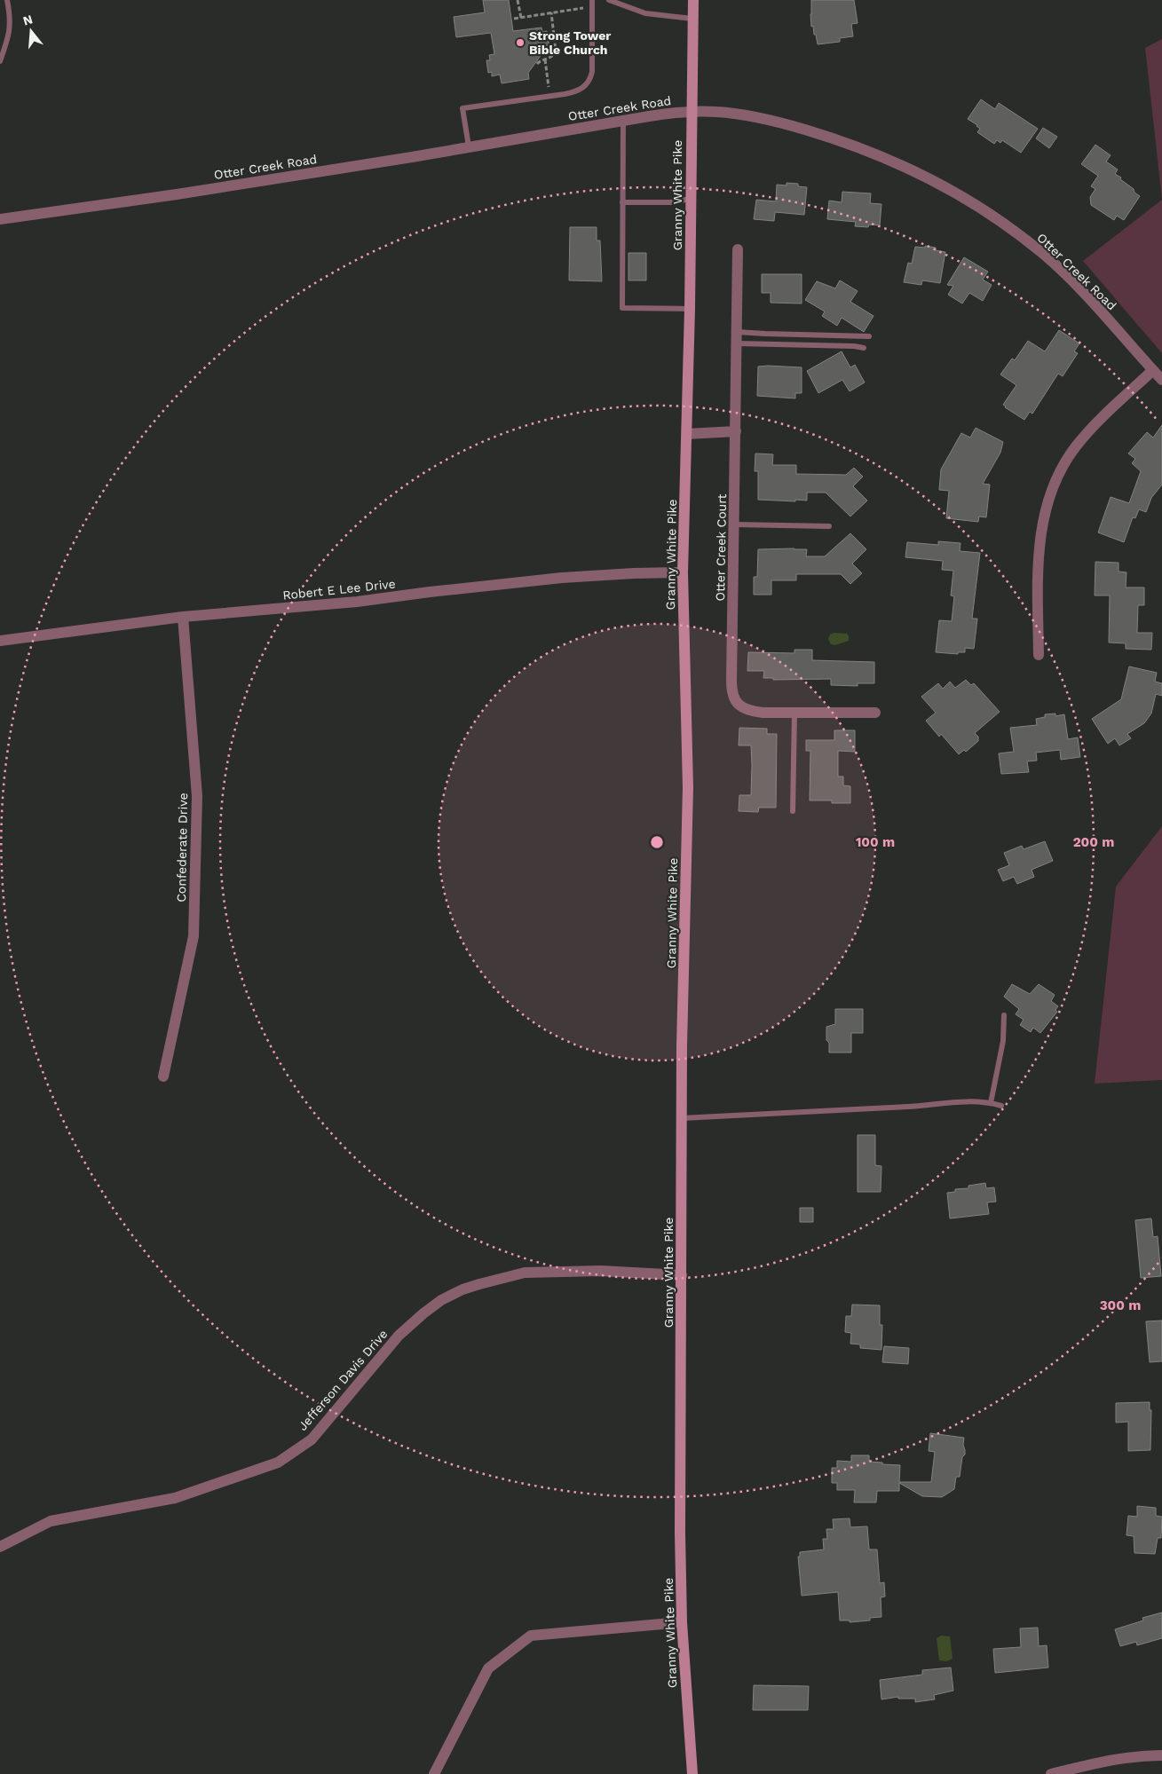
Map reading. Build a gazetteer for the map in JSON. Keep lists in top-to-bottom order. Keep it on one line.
{"streets":{"main road":["Granny White Pike"],"street":["Otter Creek Road","Otter Creek Court","Robert E Lee Drive","Confederate Drive","Jefferson Davis Drive"]},"crossings":[["Otter Creek Road","Granny White Pike"],["Granny White Pike","Robert E Lee Drive"],["Granny White Pike","Jefferson Davis Drive"],["Robert E Lee Drive","Confederate Drive"]],"places":["Strong Tower Bible Church"],"north":"top","rings":["100 m","200 m","300 m"]}
